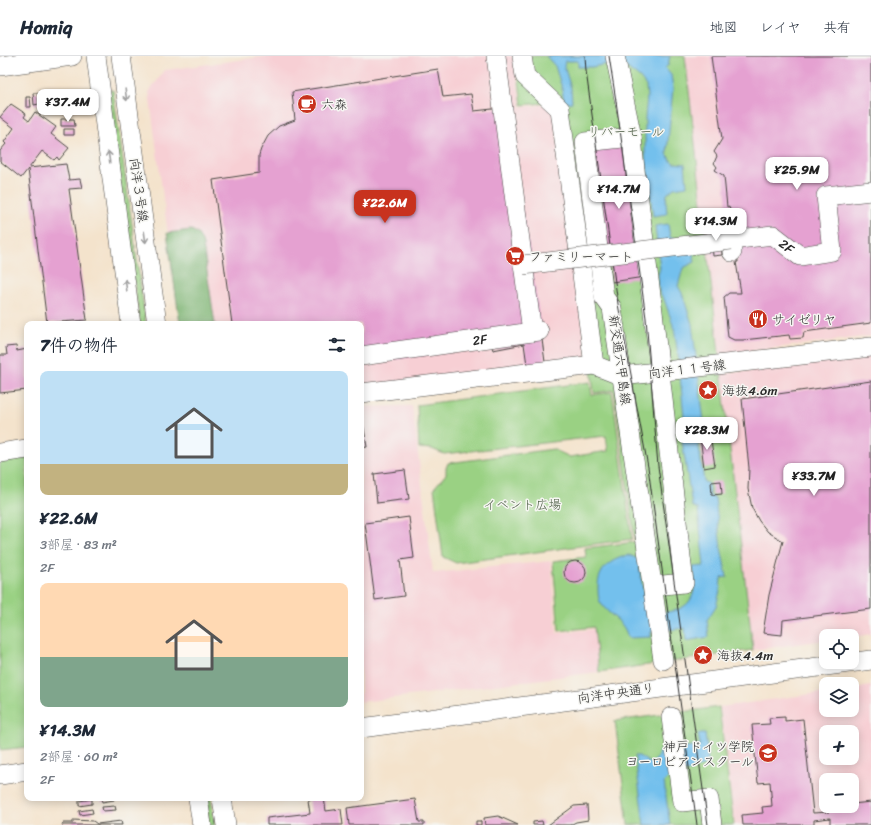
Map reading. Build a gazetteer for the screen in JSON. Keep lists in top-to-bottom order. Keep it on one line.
{"streets":{"street":["向洋３号線","2F","新交通六甲島線","向洋１１号線","向洋中央通り"]},"crossings":[["新交通六甲島線","向洋１１号線"]],"parks":["リバーモール","イベント広場"],"places":{"cafe":["六森"],"supermarket":["ファミリーマート"],"restaurant":["サイゼリヤ"],"place":["海抜4.6m","海抜4.4m"],"school or university":["神戸ドイツ学院 ヨーロピアンスクール"]},"page":{"header":"Homiq","nav":["地図","レイヤ","共有"],"price":["¥37.4M","¥25.9M","¥14.7M","¥22.6M","¥14.3M","¥28.3M","¥33.7M"],"heading":"7件の物件","list":[{"name":"¥22.6M","note":"3部屋 · 83 m² · 2F"},{"name":"¥14.3M","note":"2部屋 · 60 m² · 2F"}],"map_buttons":["+","−"]}}
